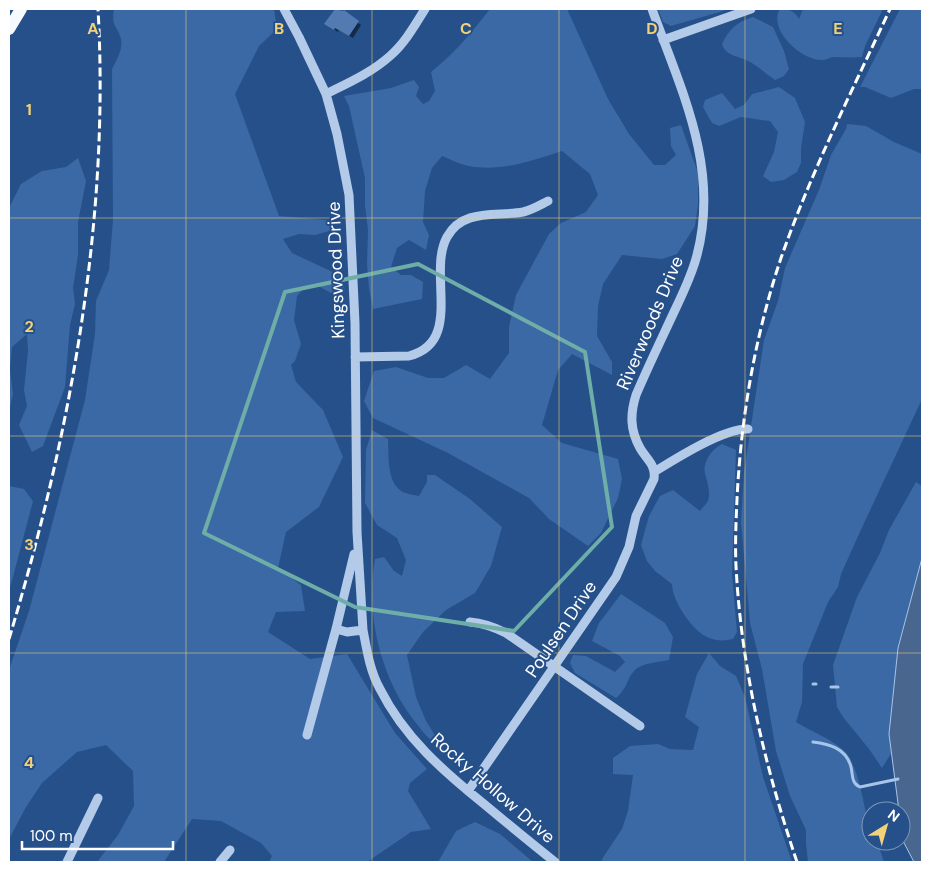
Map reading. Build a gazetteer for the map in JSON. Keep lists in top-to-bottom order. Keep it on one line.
{"streets":{"street":["Kingswood Drive","Riverwoods Drive","Poulsen Drive","Rocky Hollow Drive"]},"crossings":[["Kingswood Drive","Rocky Hollow Drive"],["Riverwoods Drive","Poulsen Drive"],["Poulsen Drive","Rocky Hollow Drive"]],"scale_bar":"100 m","north":"top right","grid":{"columns":["A","B","C","D","E"],"rows":["1","2","3","4"]}}
